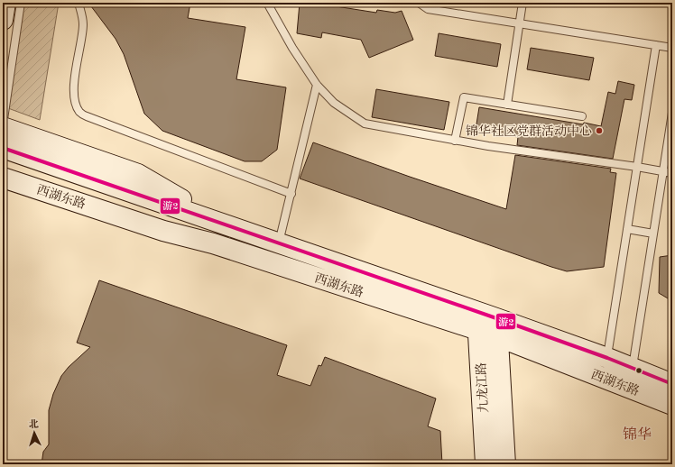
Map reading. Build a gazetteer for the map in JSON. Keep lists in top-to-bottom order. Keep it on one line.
{"streets":{"main road":["西湖东路","九龙江路"]},"crossings":[["西湖东路","九龙江路"]],"districts":["锦华"],"places":["锦华社区党群活动中心"],"lines":["transit line 游2"],"north":"top"}
